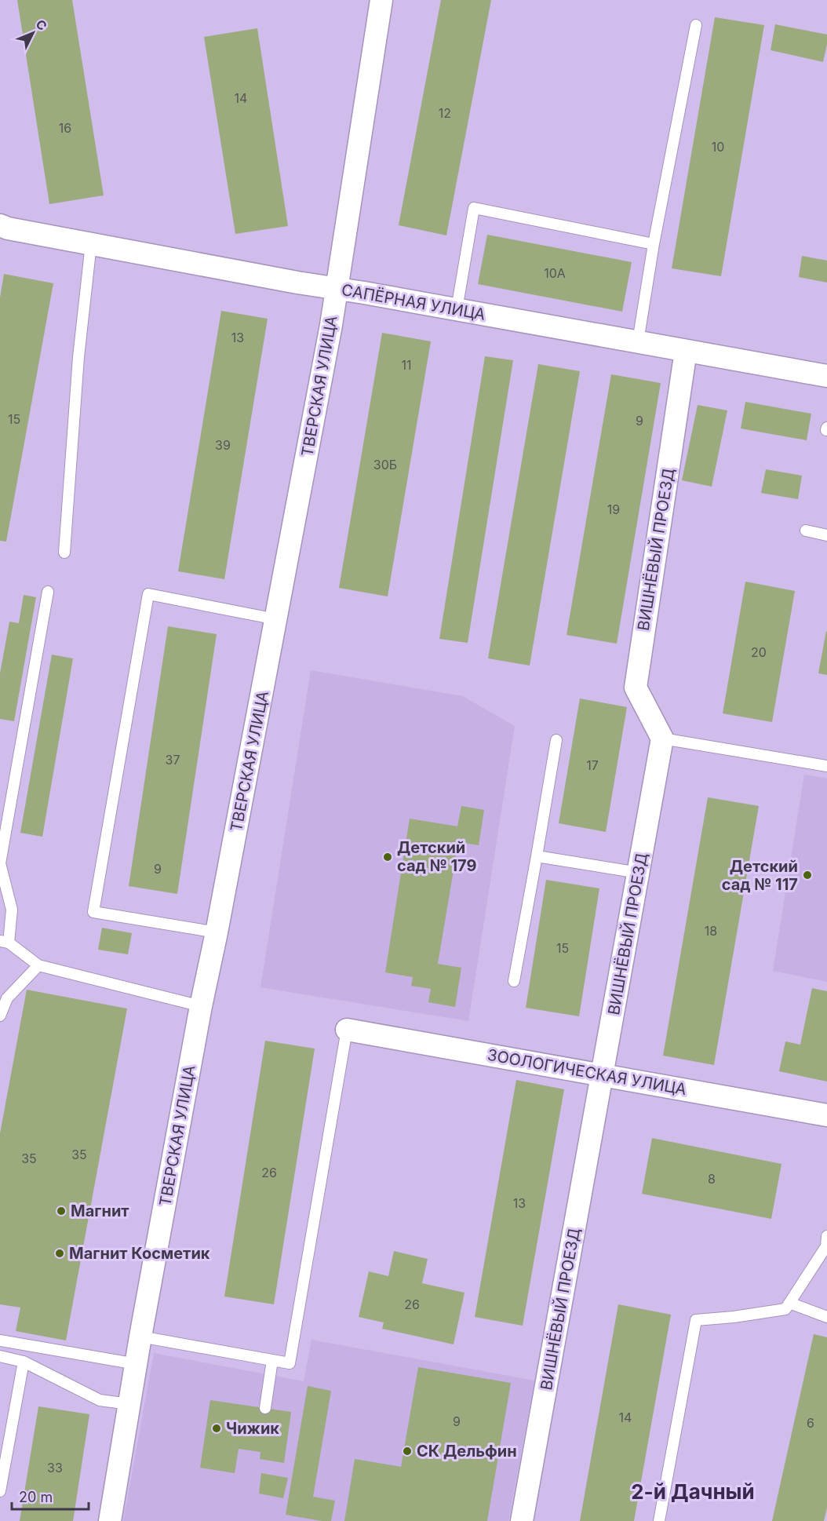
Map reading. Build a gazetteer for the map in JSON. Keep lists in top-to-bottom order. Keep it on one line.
{"streets":{"street":["САПЁРНАЯ УЛИЦА","ТВЕРСКАЯ УЛИЦА","ВИШНЁВЫЙ ПРОЕЗД","ЗООЛОГИЧЕСКАЯ УЛИЦА"]},"crossings":[["САПЁРНАЯ УЛИЦА","ТВЕРСКАЯ УЛИЦА"],["САПЁРНАЯ УЛИЦА","ВИШНЁВЫЙ ПРОЕЗД"],["ВИШНЁВЫЙ ПРОЕЗД","ЗООЛОГИЧЕСКАЯ УЛИЦА"]],"districts":["2-й Дачный"],"places":["Детский сад № 179","Детский сад № 117","Магнит","Магнит Косметик","Чижик","СК Дельфин"],"house_numbers":["14","12","16","10","10А","13","11","15","9","39","30Б","19","20","37","17","9","18","15","35","35","26","8","13","26","14","9","6","33"],"scale_bar":"20 m","north":"top right"}
